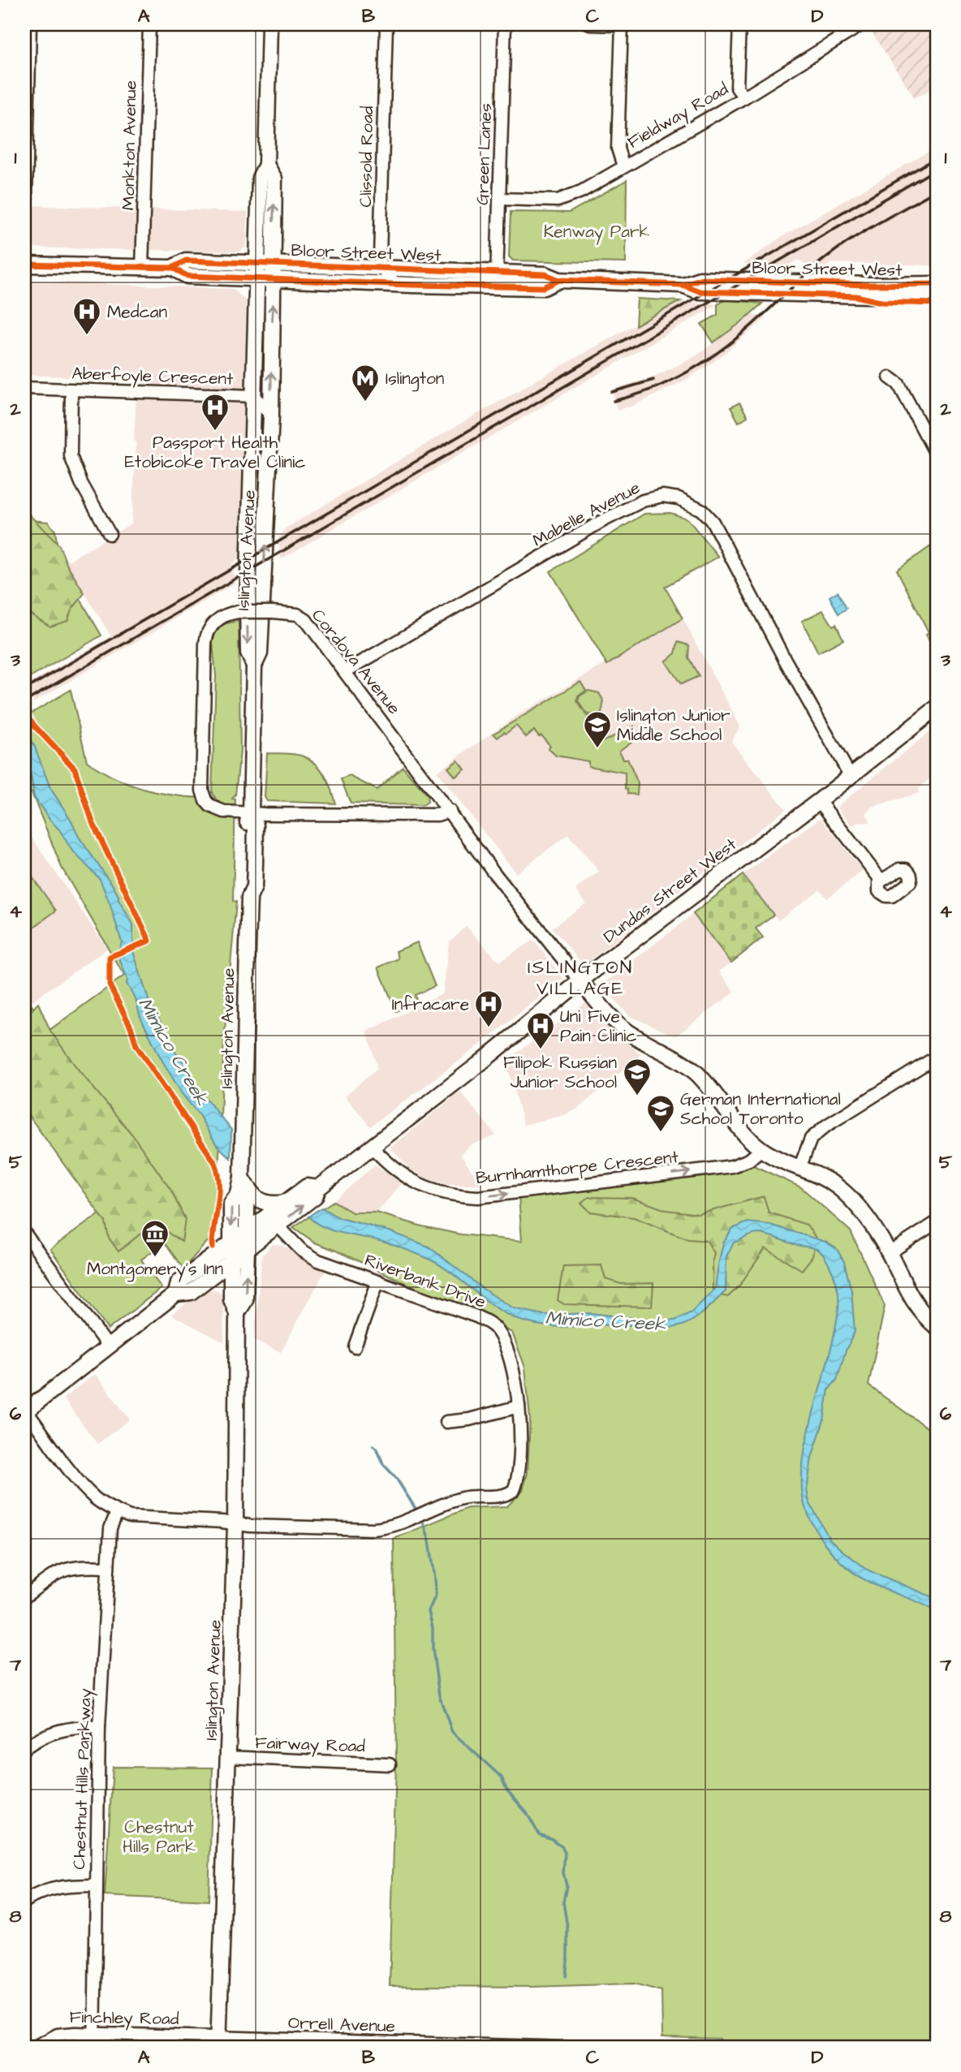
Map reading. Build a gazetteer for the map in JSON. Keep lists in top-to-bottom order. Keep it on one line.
{"streets":{"main road":["Bloor Street West","Islington Avenue","Dundas Street West"],"street":["Fieldway Road","Monkton Avenue","Green Lanes","Clissold Road","Aberfoyle Crescent","Mabelle Avenue","Cordova Avenue","Burnhamthorpe Crescent","Riverbank Drive","Fairway Road","Chestnut Hills Parkway","Finchley Road","Orrell Avenue"]},"crossings":[["Fieldway Road","Green Lanes"],["Monkton Avenue","Bloor Street West"],["Green Lanes","Bloor Street West"],["Clissold Road","Bloor Street West"],["Bloor Street West","Islington Avenue"],["Aberfoyle Crescent","Islington Avenue"],["Mabelle Avenue","Cordova Avenue"],["Mabelle Avenue","Dundas Street West"],["Islington Avenue","Cordova Avenue"],["Islington Avenue","Dundas Street West"],["Islington Avenue","Riverbank Drive"],["Islington Avenue","Fairway Road"],["Islington Avenue","Finchley Road"],["Islington Avenue","Orrell Avenue"],["Cordova Avenue","Dundas Street West"],["Dundas Street West","Burnhamthorpe Crescent"],["Dundas Street West","Riverbank Drive"],["Riverbank Drive","Chestnut Hills Parkway"],["Chestnut Hills Parkway","Finchley Road"],["Finchley Road","Orrell Avenue"]],"one_way":["Burnhamthorpe Crescent"],"districts":["ISLINGTON VILLAGE"],"water":["Mimico Creek"],"parks":["Kenway Park","Chestnut Hills Park"],"places":{"hospital":["Medcan","Passport Health Etobicoke Travel Clinic","Infracare","Uni Five Pain Clinic"],"metro station":["Islington"],"school or university":["Islington Junior Middle School","Filipok Russian Junior School","German International School Toronto"],"museum":["Montgomery's Inn"]},"grid":{"columns":["A","B","C","D"],"rows":["1","2","3","4","5","6","7","8"]}}
